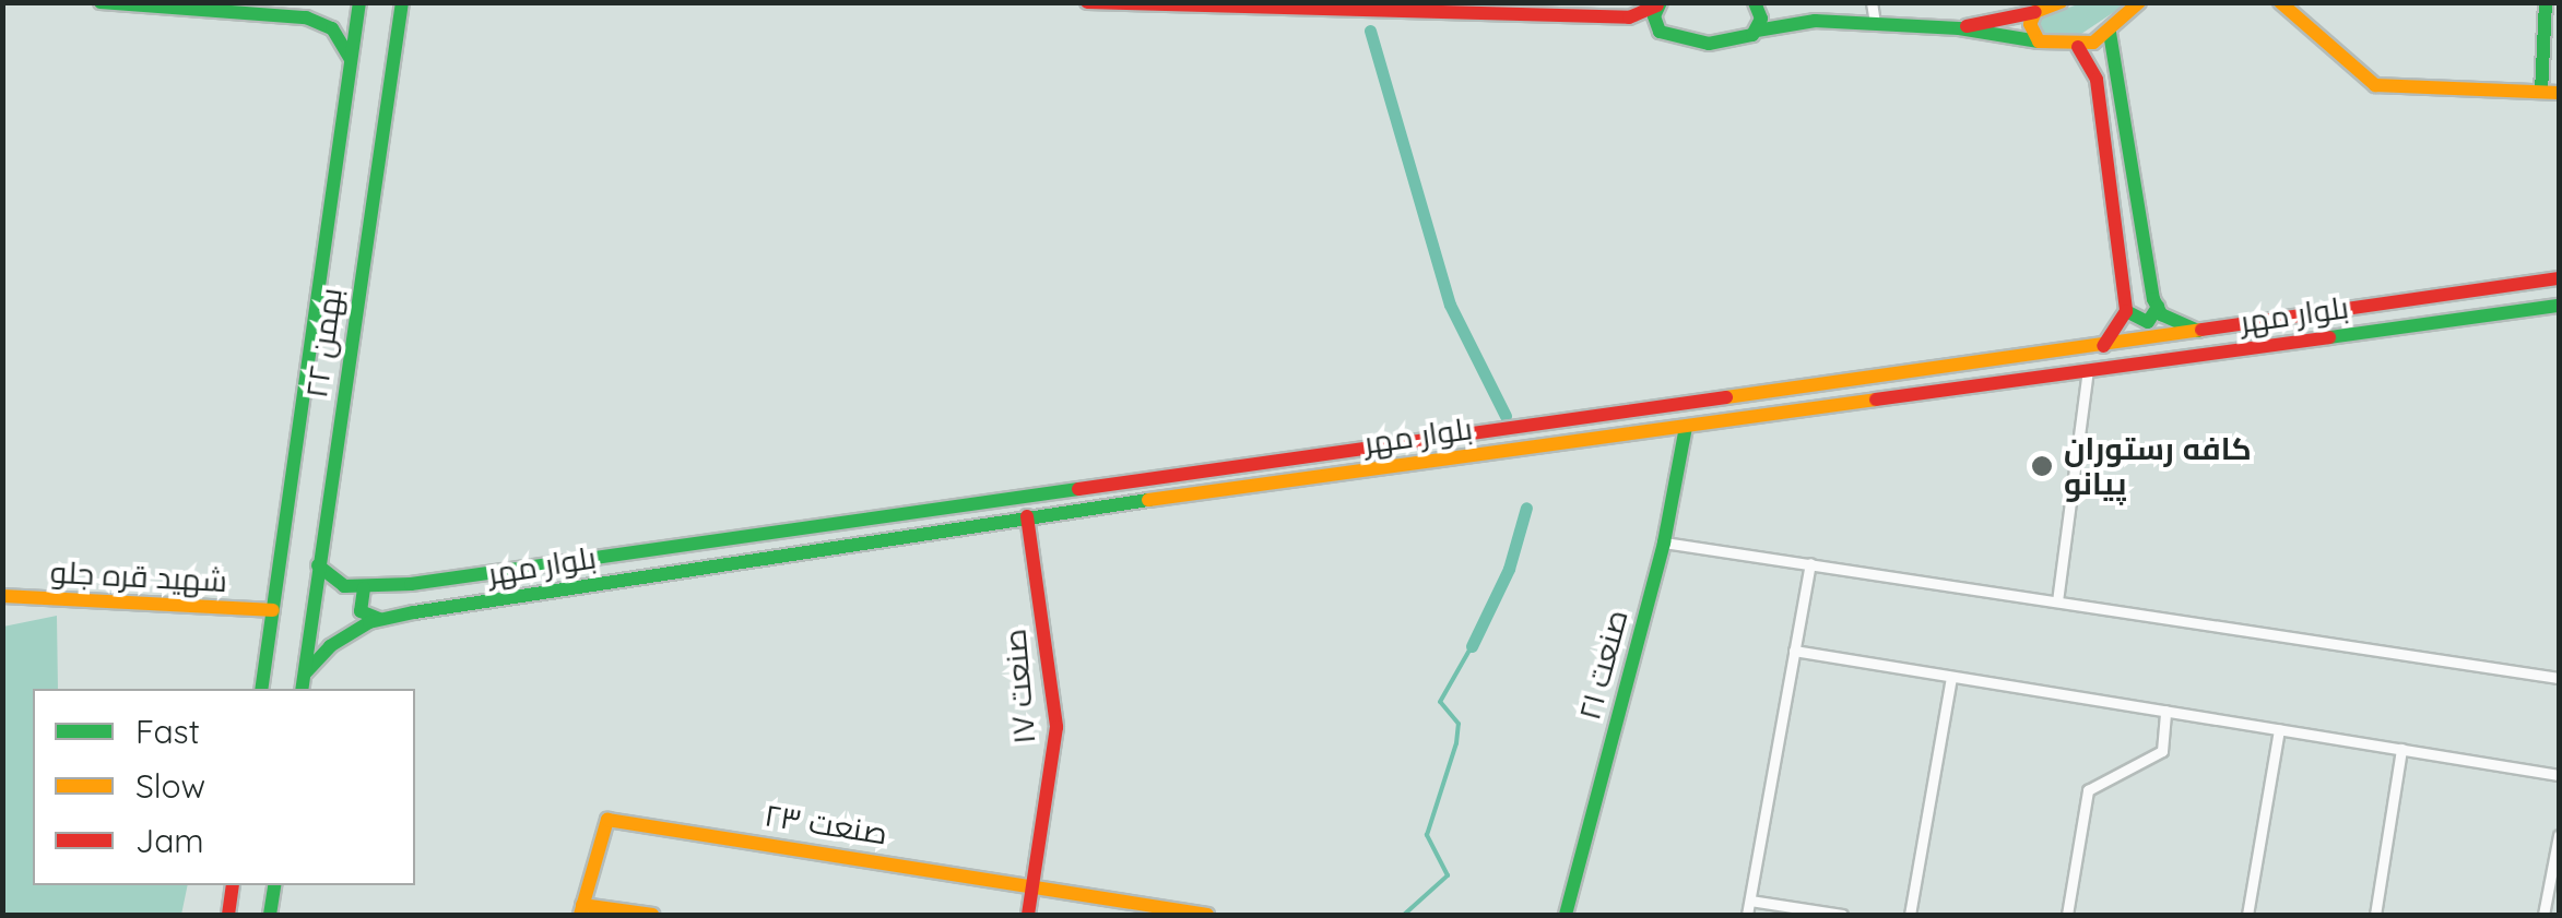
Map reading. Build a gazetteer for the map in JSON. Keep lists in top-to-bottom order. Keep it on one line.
{"streets":{"main road":["بلوار مهر","۲۲ بهمن","شهید قره جلو","صنعت ۲۱","صنعت ۱۷","صنعت ۲۳"]},"crossings":[["بلوار مهر","۲۲ بهمن"],["بلوار مهر","صنعت ۲۱"],["بلوار مهر","صنعت ۱۷"],["۲۲ بهمن","شهید قره جلو"],["صنعت ۱۷","صنعت ۲۳"]],"places":["كافه رستوران پيانو"],"legend":["Fast","Slow","Jam"]}
